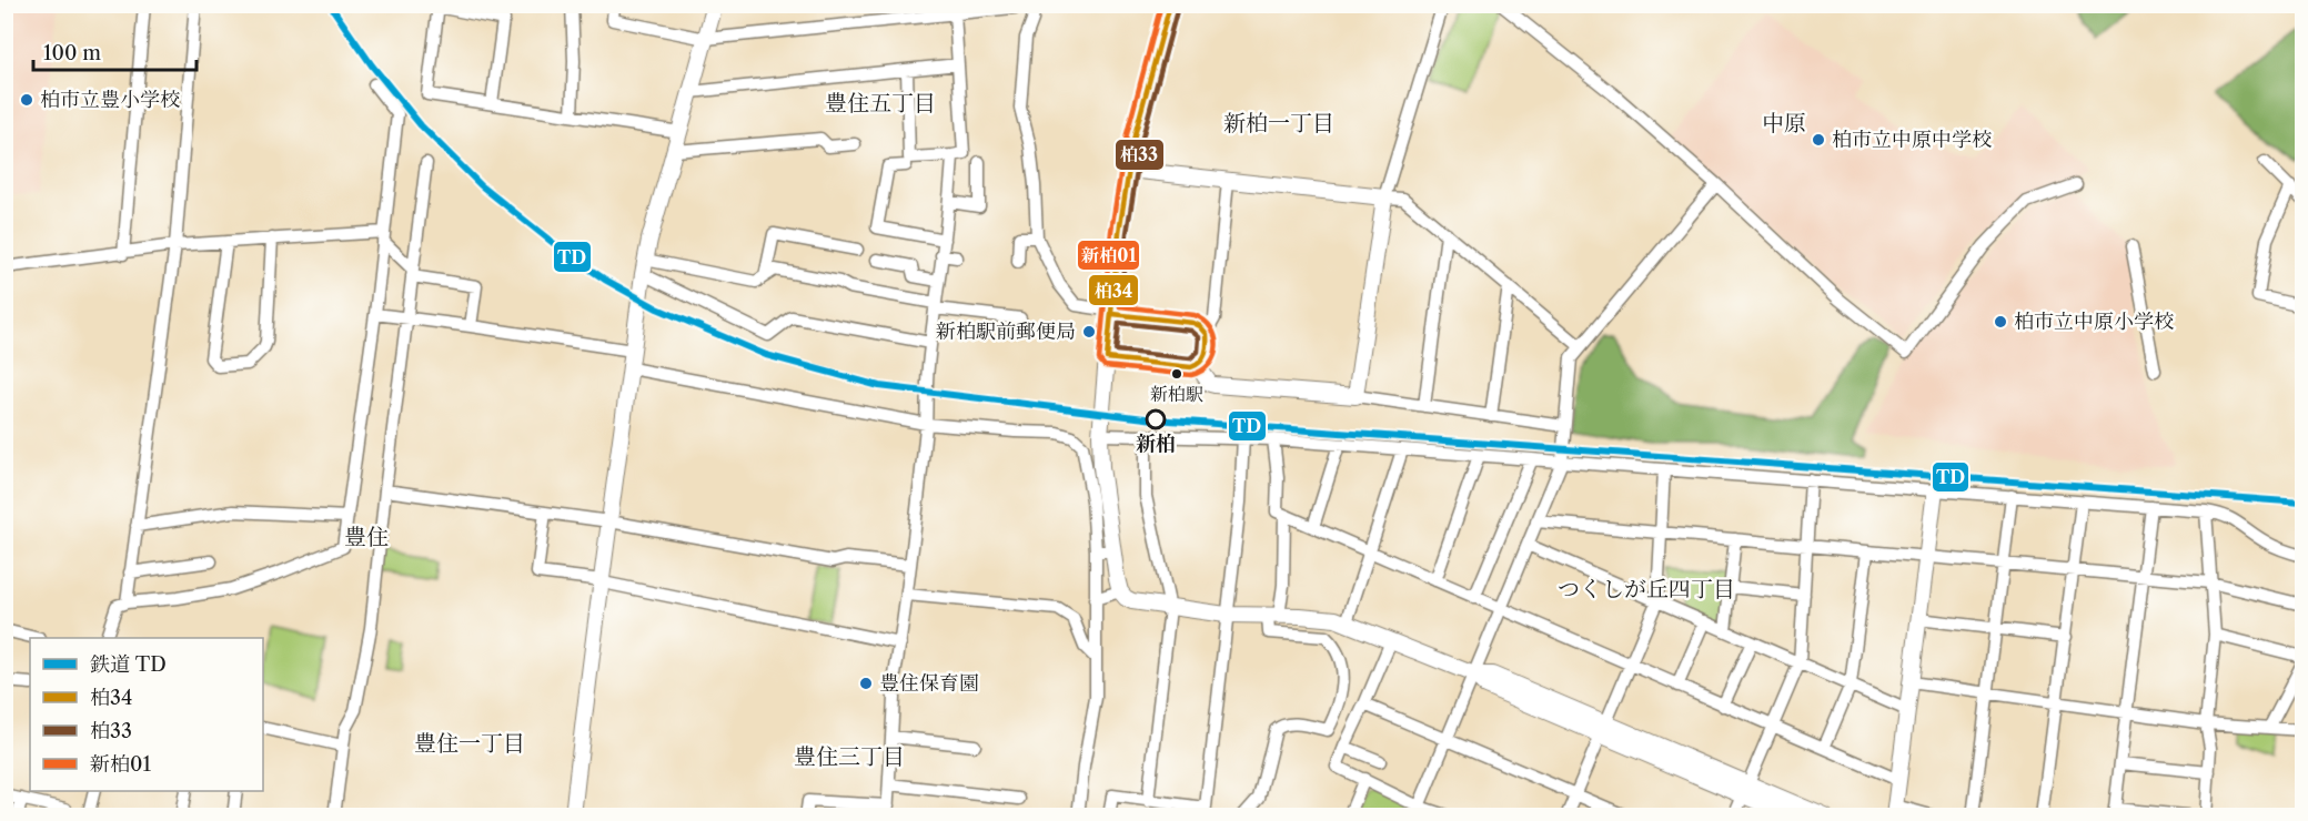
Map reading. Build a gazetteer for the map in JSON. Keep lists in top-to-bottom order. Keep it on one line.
{"districts":["豊住五丁目","新柏一丁目","中原","豊住","つくしが丘四丁目","豊住一丁目","豊住三丁目"],"places":["柏市立豊小学校","柏市立中原中学校","柏市立中原小学校","新柏駅前郵便局","新柏駅","新柏","豊住保育園"],"lines":["rail line TD","transit line 柏34","transit line 新柏01","transit line 柏33"],"legend":["鉄道 TD","柏34","柏33","新柏01"],"scale_bar":"100 m"}
